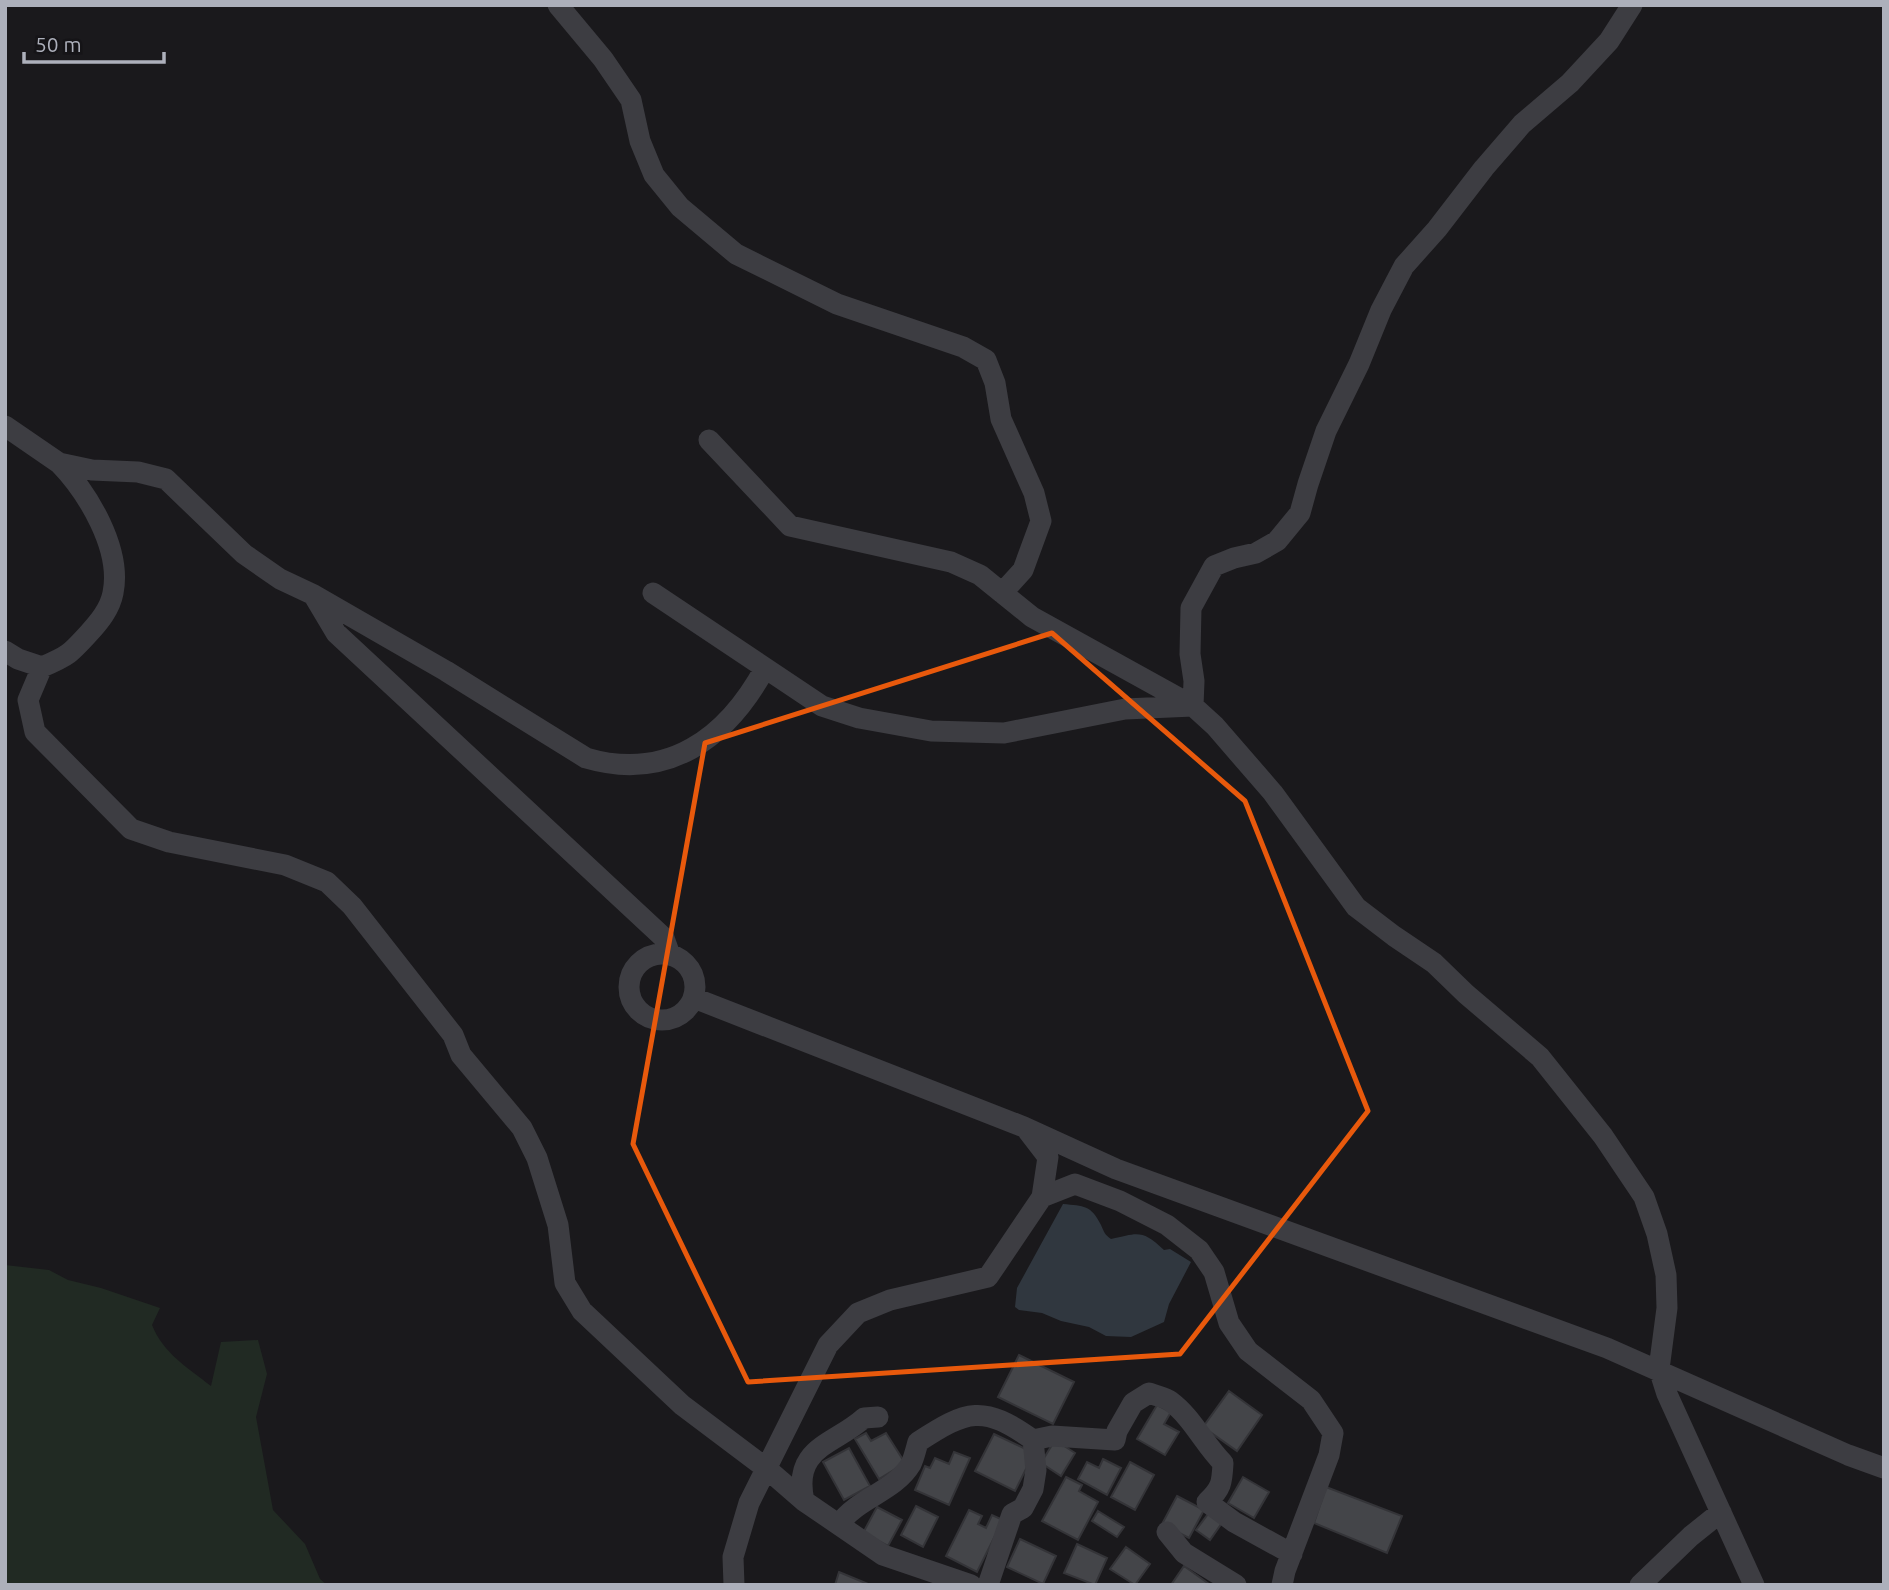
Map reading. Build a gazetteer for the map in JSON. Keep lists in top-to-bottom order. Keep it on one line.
{"scale_bar":"50 m"}
